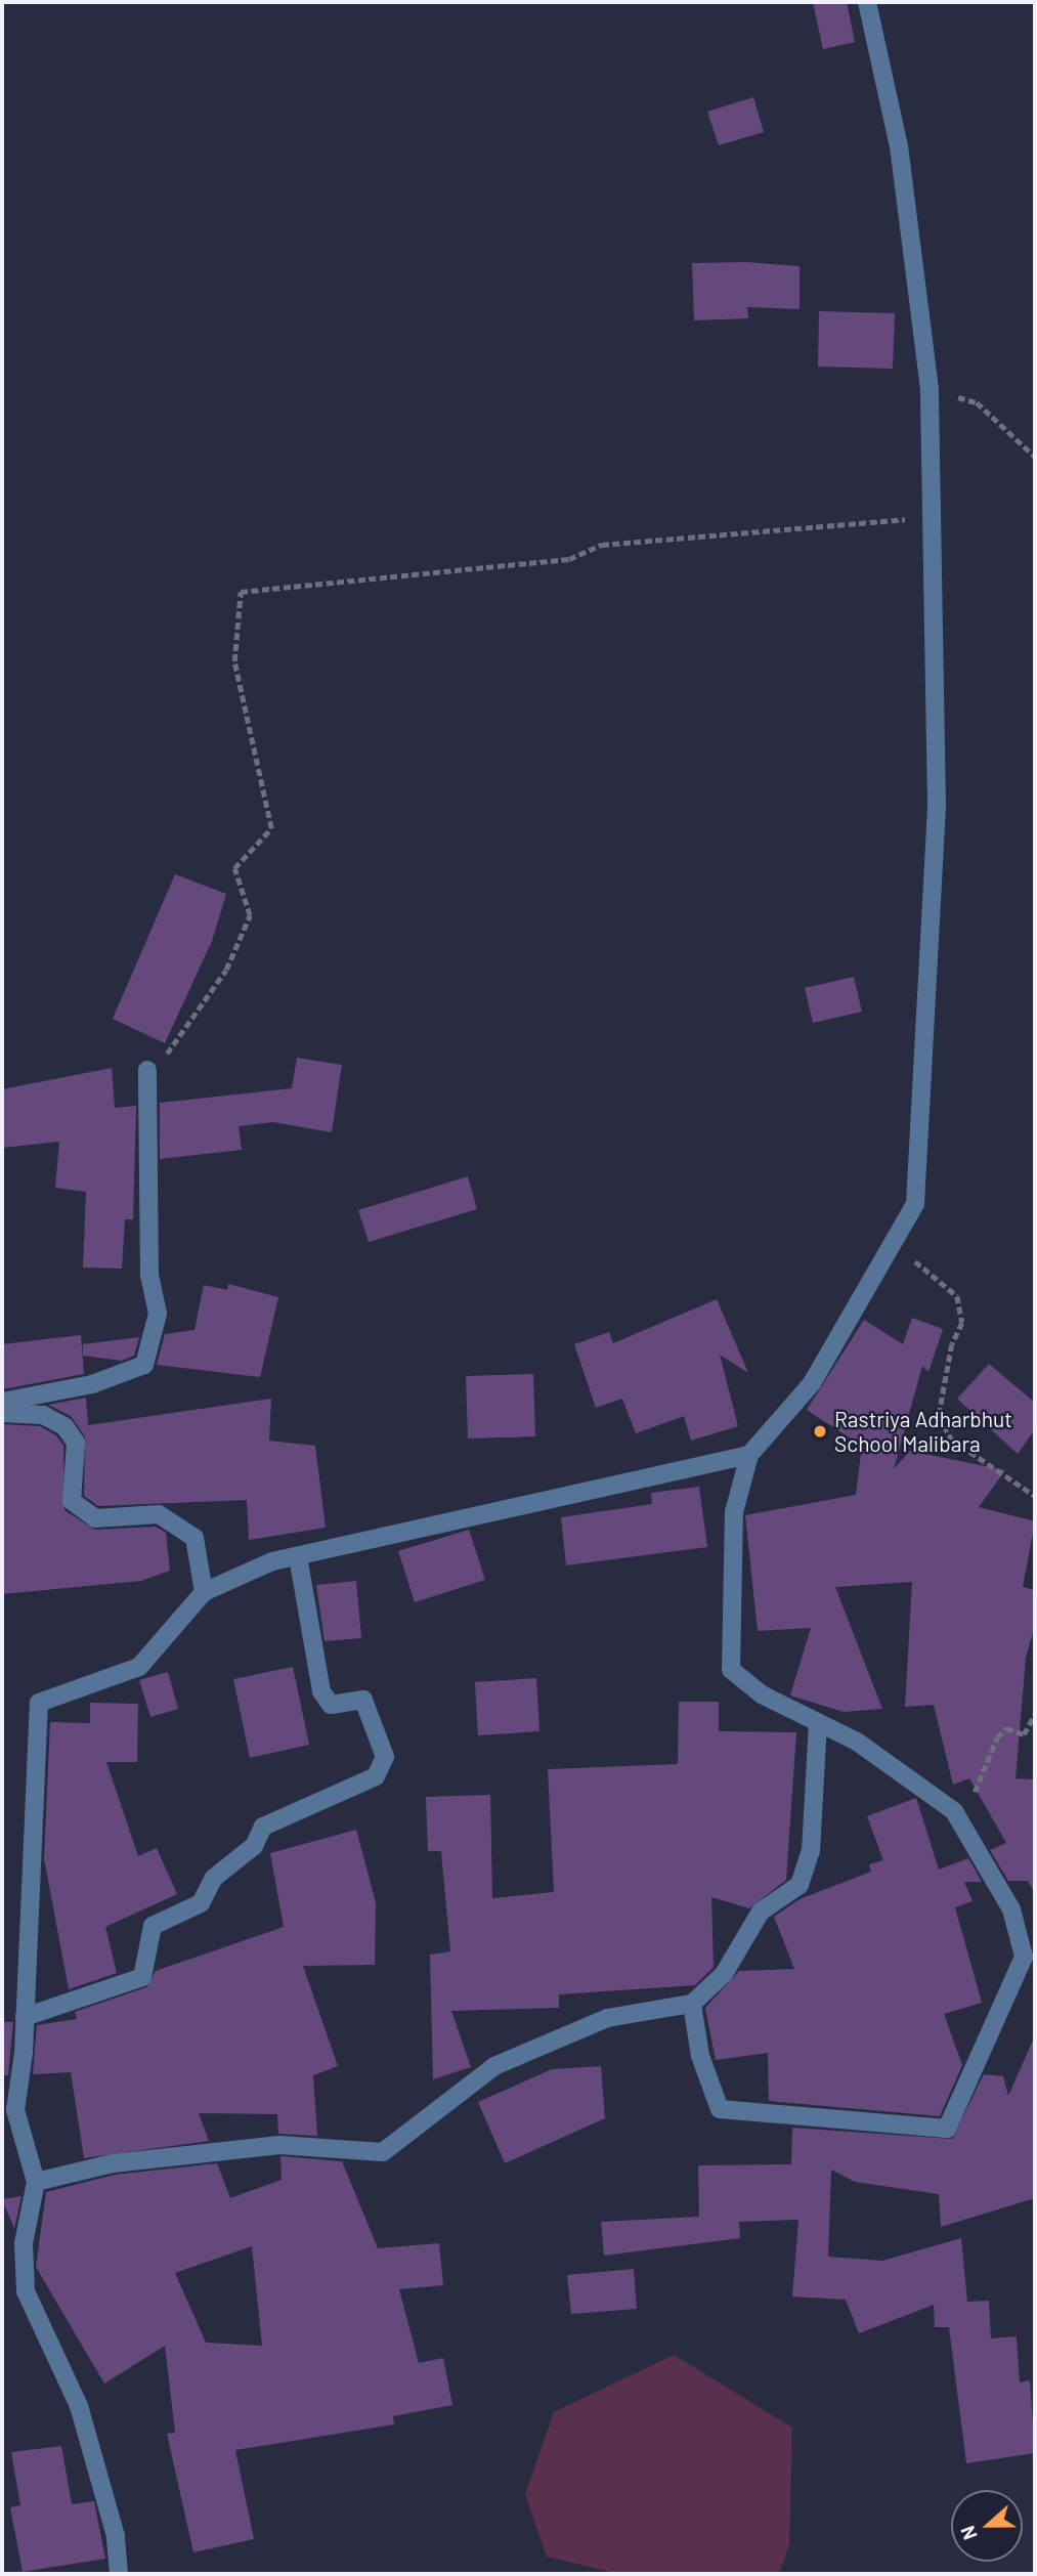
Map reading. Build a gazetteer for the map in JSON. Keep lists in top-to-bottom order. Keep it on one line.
{"places":["Rastriya Adharbhut School Malibara"],"north":"left"}
